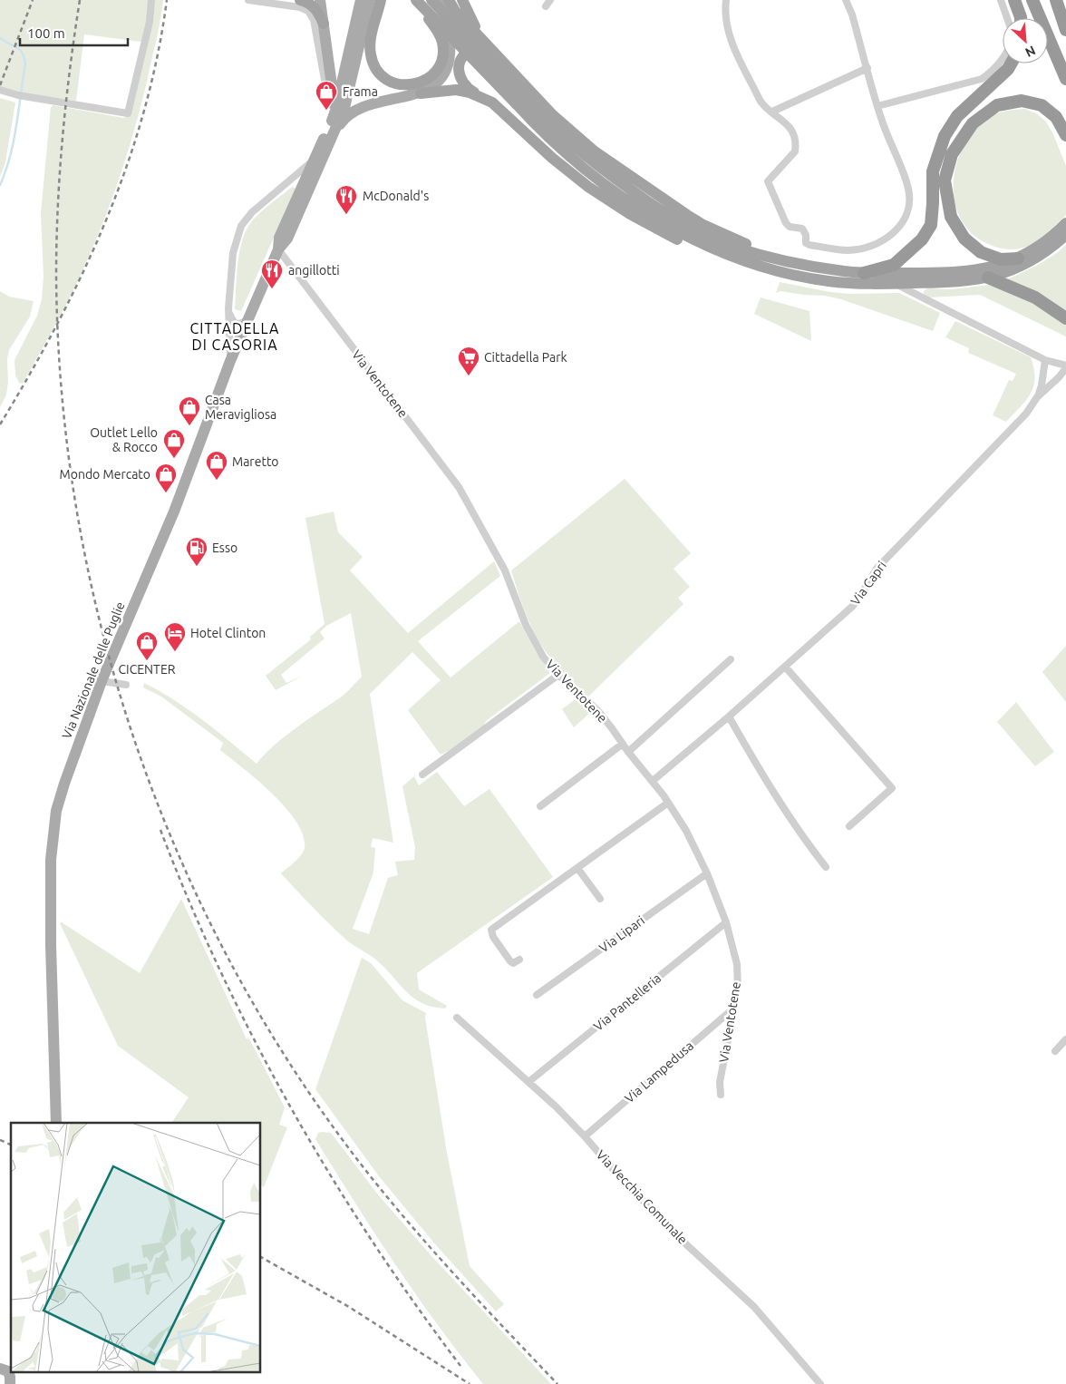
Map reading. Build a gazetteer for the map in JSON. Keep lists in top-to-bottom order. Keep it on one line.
{"streets":{"main road":["Via Nazionale delle Puglie"],"street":["Via Ventotene","Via Capri","Via Lipari","Via Pantelleria","Via Lampedusa","Via Vecchia Comunale"]},"crossings":[["Via Ventotene","Via Capri"],["Via Ventotene","Via Nazionale delle Puglie"],["Via Ventotene","Via Lipari"],["Via Ventotene","Via Pantelleria"],["Via Ventotene","Via Lampedusa"],["Via Pantelleria","Via Vecchia Comunale"],["Via Lampedusa","Via Vecchia Comunale"]],"districts":["CITTADELLA DI CASORIA"],"places":{"shop":["Frama","Casa Meravigliosa","Outlet Lello & Rocco","Maretto","Mondo Mercato","CICENTER"],"restaurant":["McDonald's","angillotti"],"supermarket":["Cittadella Park"],"fuel station":["Esso"],"hotel":["Hotel Clinton"]},"scale_bar":"100 m","north":"bottom right"}
